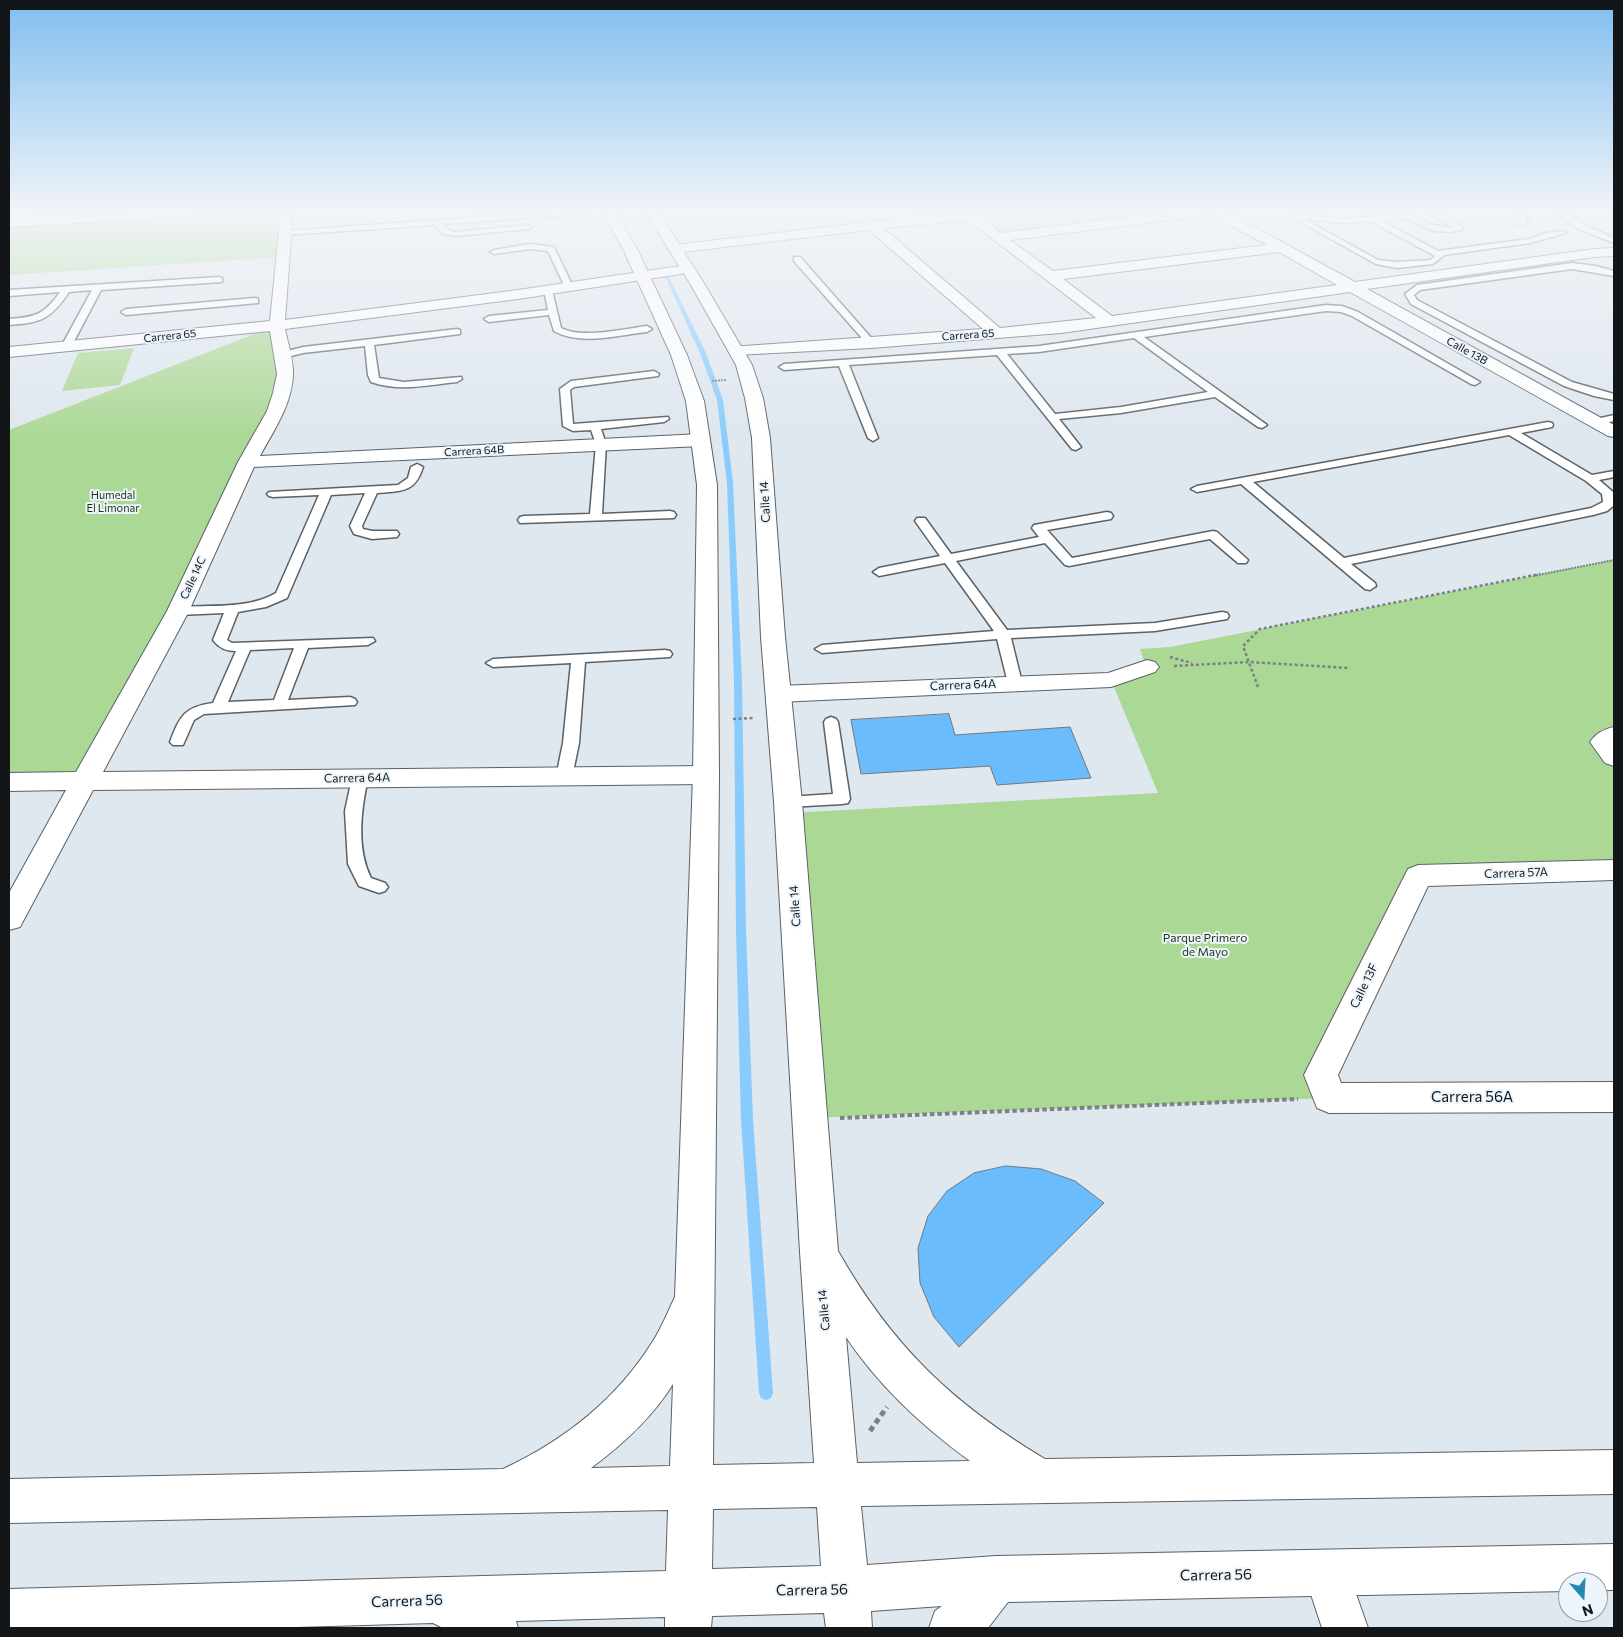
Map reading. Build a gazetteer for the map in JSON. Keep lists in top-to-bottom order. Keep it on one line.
{"streets":{"street":["Carrera 65","Calle 13B","Carrera 64B","Calle 14","Calle 14C","Carrera 64A","Carrera 57A","Calle 13F","Carrera 56A","Carrera 56"]},"crossings":[["Carrera 65","Calle 14"],["Carrera 65","Calle 14C"],["Carrera 64B","Calle 14C"],["Calle 14","Carrera 64A"],["Calle 14","Carrera 56"],["Calle 14C","Carrera 64A"],["Carrera 57A","Calle 13F"],["Calle 13F","Carrera 56A"]],"parks":["Humedal El Limonar","Parque Primero de Mayo"],"north":"bottom"}
